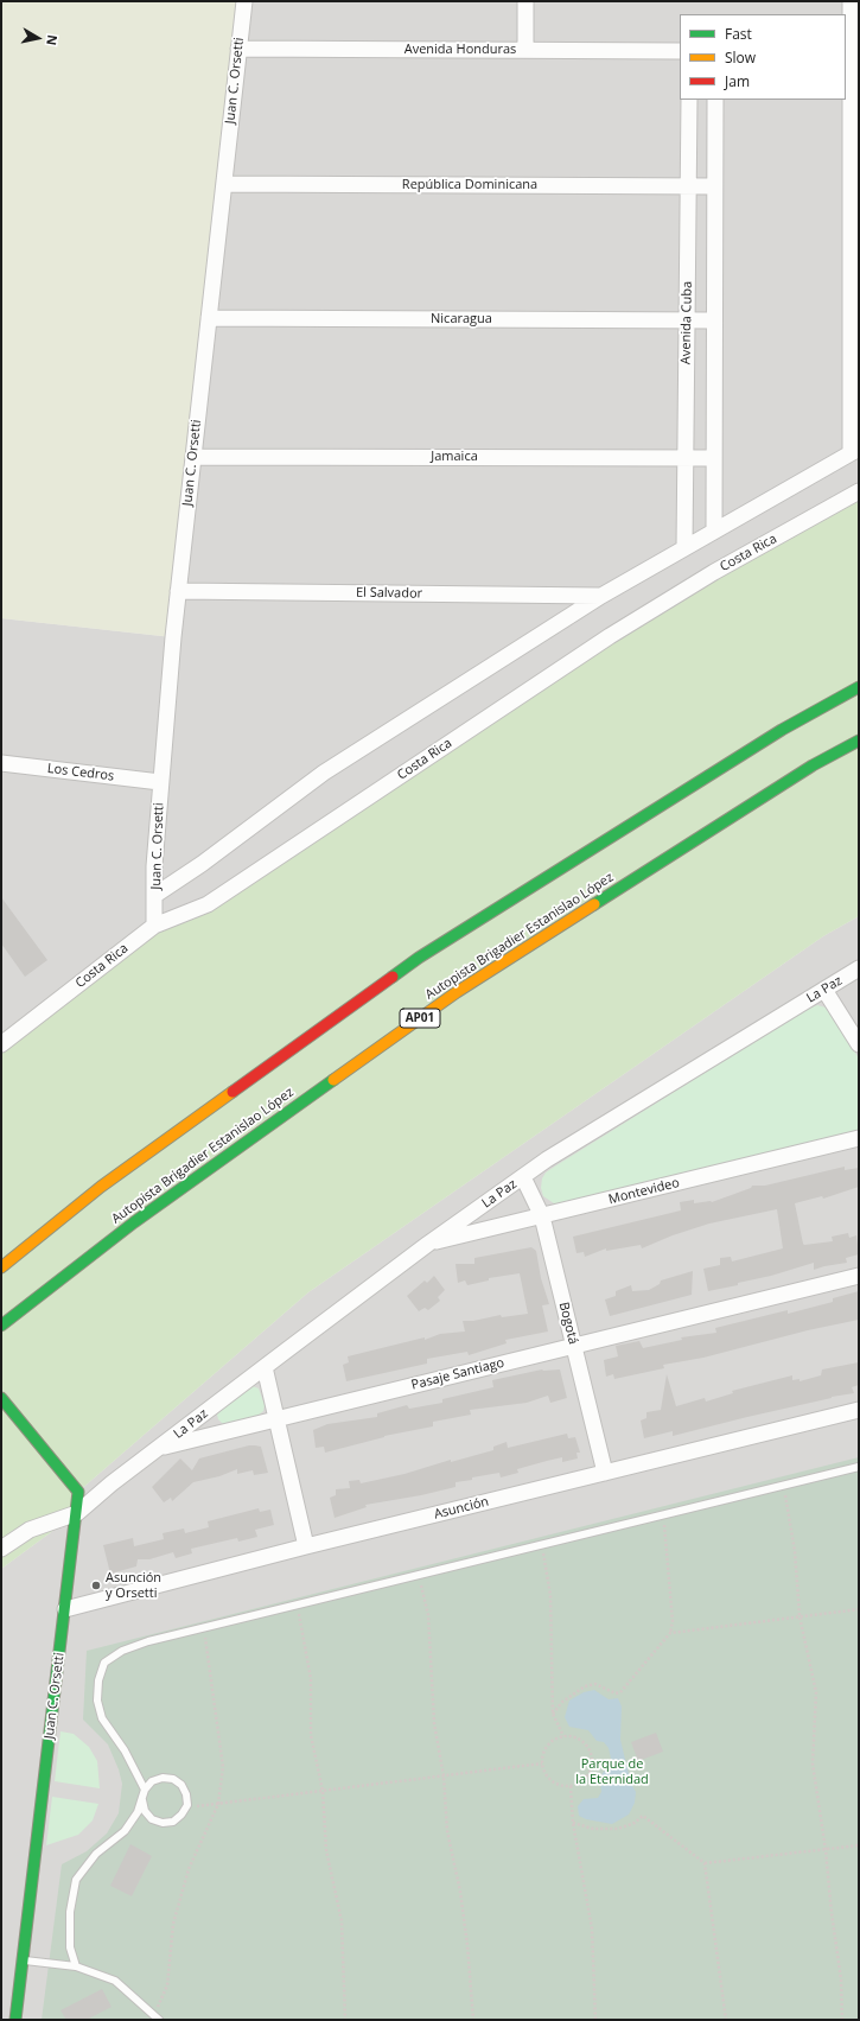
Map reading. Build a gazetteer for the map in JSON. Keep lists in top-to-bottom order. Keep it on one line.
{"streets":{"main road":["Juan C. Orsetti","Autopista Brigadier Estanislao López","AP01"],"street":["Avenida Honduras","República Dominicana","Nicaragua","Avenida Cuba","Jamaica","Costa Rica","El Salvador","Los Cedros","La Paz","Montevideo","Bogotá","Pasaje Santiago","Asunción"]},"crossings":[["Avenida Honduras","Juan C. Orsetti"],["Juan C. Orsetti","República Dominicana"],["Juan C. Orsetti","Nicaragua"],["Juan C. Orsetti","Jamaica"],["Juan C. Orsetti","Costa Rica"],["Juan C. Orsetti","El Salvador"],["Juan C. Orsetti","Los Cedros"],["Juan C. Orsetti","Pasaje Santiago"],["Juan C. Orsetti","Asunción"],["República Dominicana","Avenida Cuba"],["Nicaragua","Avenida Cuba"],["Avenida Cuba","Jamaica"],["La Paz","Montevideo"],["La Paz","Bogotá"],["La Paz","Pasaje Santiago"],["Montevideo","Bogotá"],["Bogotá","Pasaje Santiago"],["Bogotá","Asunción"]],"parks":["Parque de la Eternidad"],"places":["Asunción y Orsetti"],"legend":["Fast","Slow","Jam"],"north":"right"}
